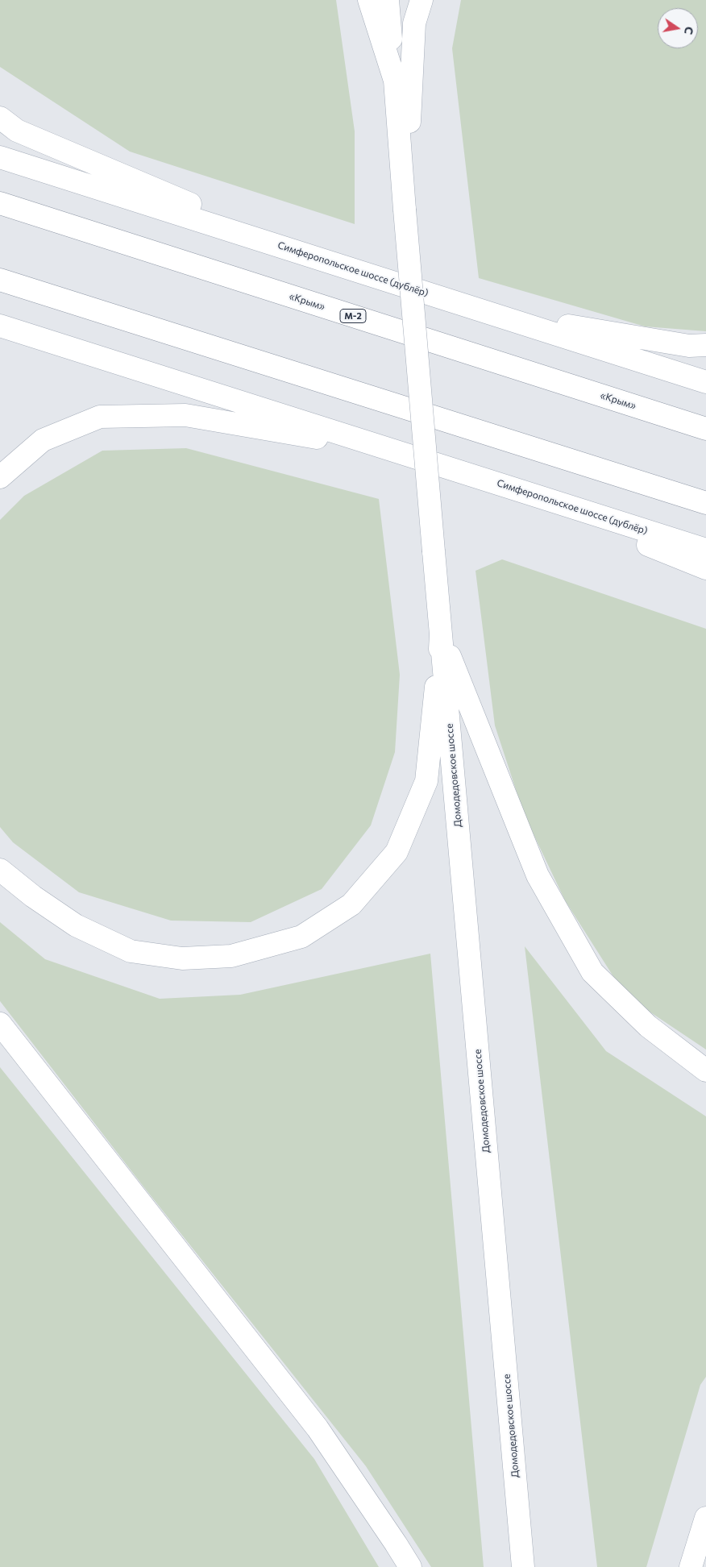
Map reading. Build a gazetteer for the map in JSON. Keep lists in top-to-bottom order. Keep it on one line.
{"streets":{"main road":["Симферопольское шоссе (дублёр)","«Крым»","М-2","Домодедовское шоссе"]},"north":"right"}
